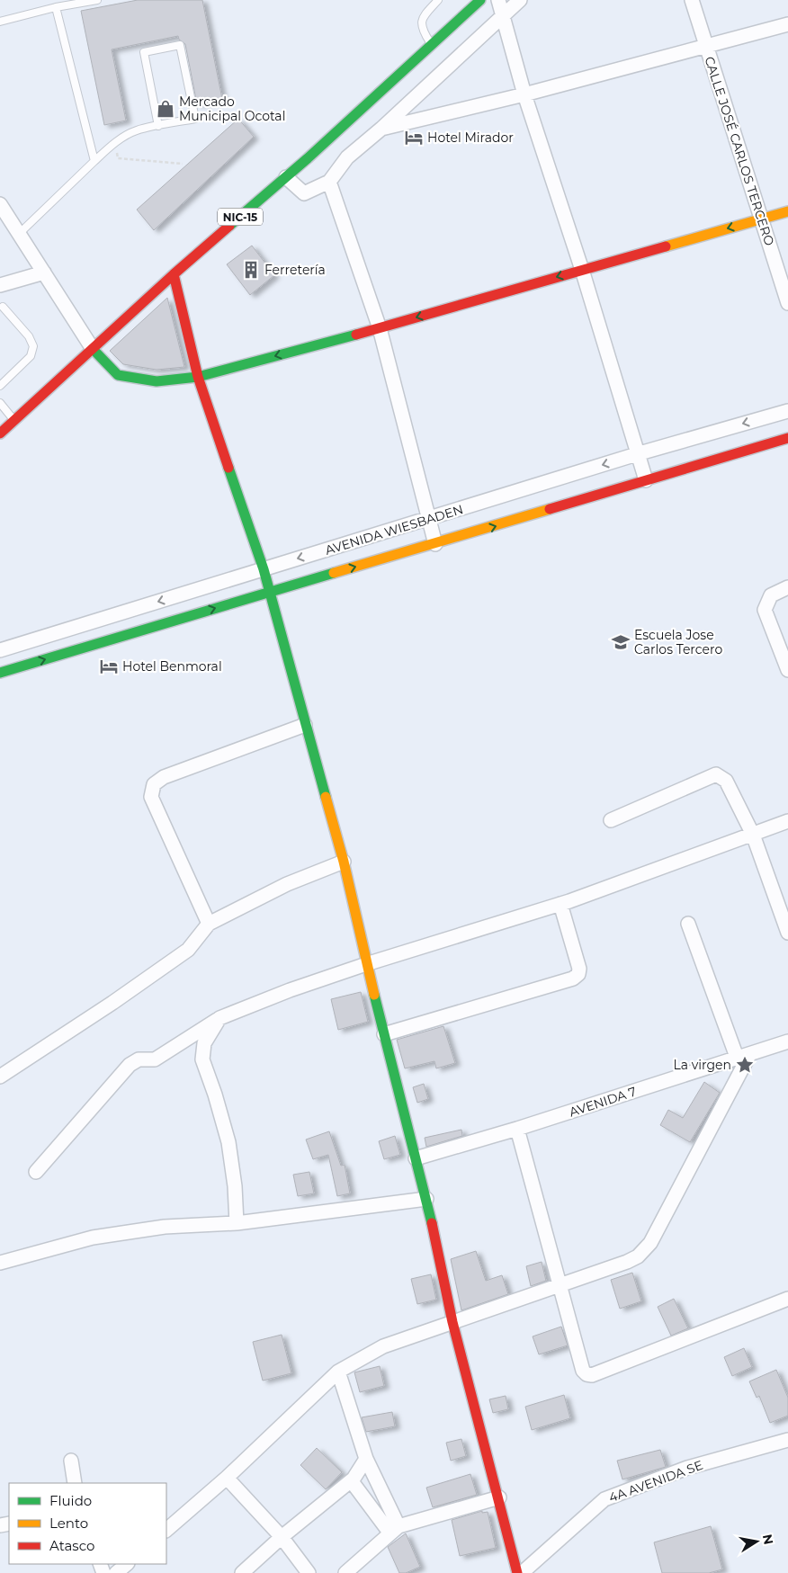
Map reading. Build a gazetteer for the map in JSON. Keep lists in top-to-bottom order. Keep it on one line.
{"streets":{"main road":["NIC-15","AVENIDA WIESBADEN"],"street":["CALLE JOSÉ CARLOS TERCERO","AVENIDA 7","4A AVENIDA SE"]},"places":{"shop":["Mercado Municipal Ocotal"],"hotel":["Hotel Mirador","Hotel Benmoral"],"building":["Ferretería"],"school or university":["Escuela Jose Carlos Tercero"],"place":["La virgen"]},"legend":["Fluido","Lento","Atasco"],"north":"right"}
